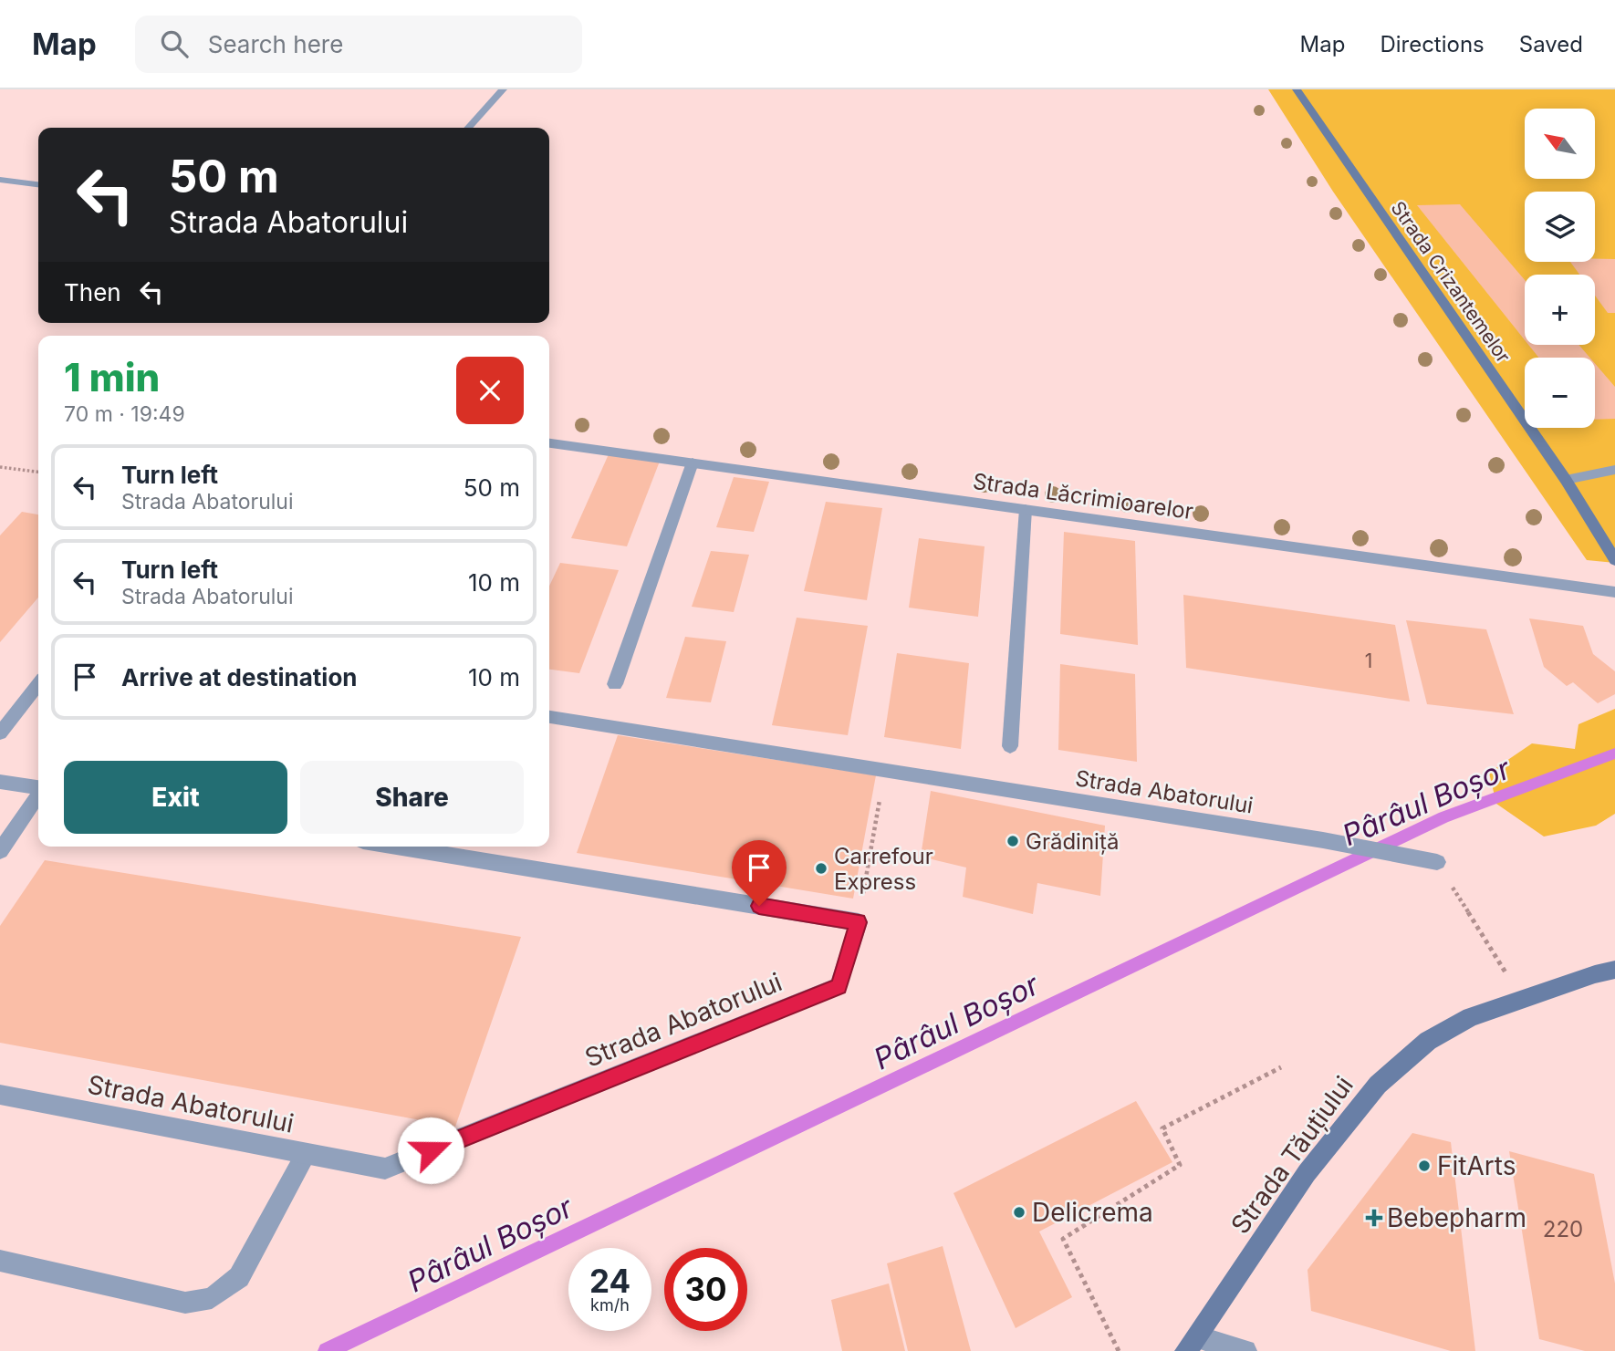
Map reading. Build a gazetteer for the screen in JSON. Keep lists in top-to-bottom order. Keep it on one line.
{"streets":{"street":["Strada Crizantemelor","Strada Lăcrimioarelor","Strada Abatorului","Strada Tăuțiului"]},"water":["Pârâul Boșor"],"places":{"other":["Grădiniță","Carrefour Express","FitArts","Delicrema"],"health":["Bebepharm"]},"house_numbers":["1","220"],"north":"top left","page":{"header":"Map","search":"Search here","nav":["Map","Directions","Saved"],"map_buttons":["+","−"],"turn":["50 m","Strada Abatorului"],"then":"Then","heading":["1 min","70 m · 19:49"],"list":[{"name":"Turn left","note":"Strada Abatorului","value":"50 m"},{"name":"Turn left","note":"Strada Abatorului","value":"10 m"},{"name":"Arrive at destination","value":"10 m"}],"buttons":["Exit","Share"],"speed":"24 km/h","limit":"30"}}
